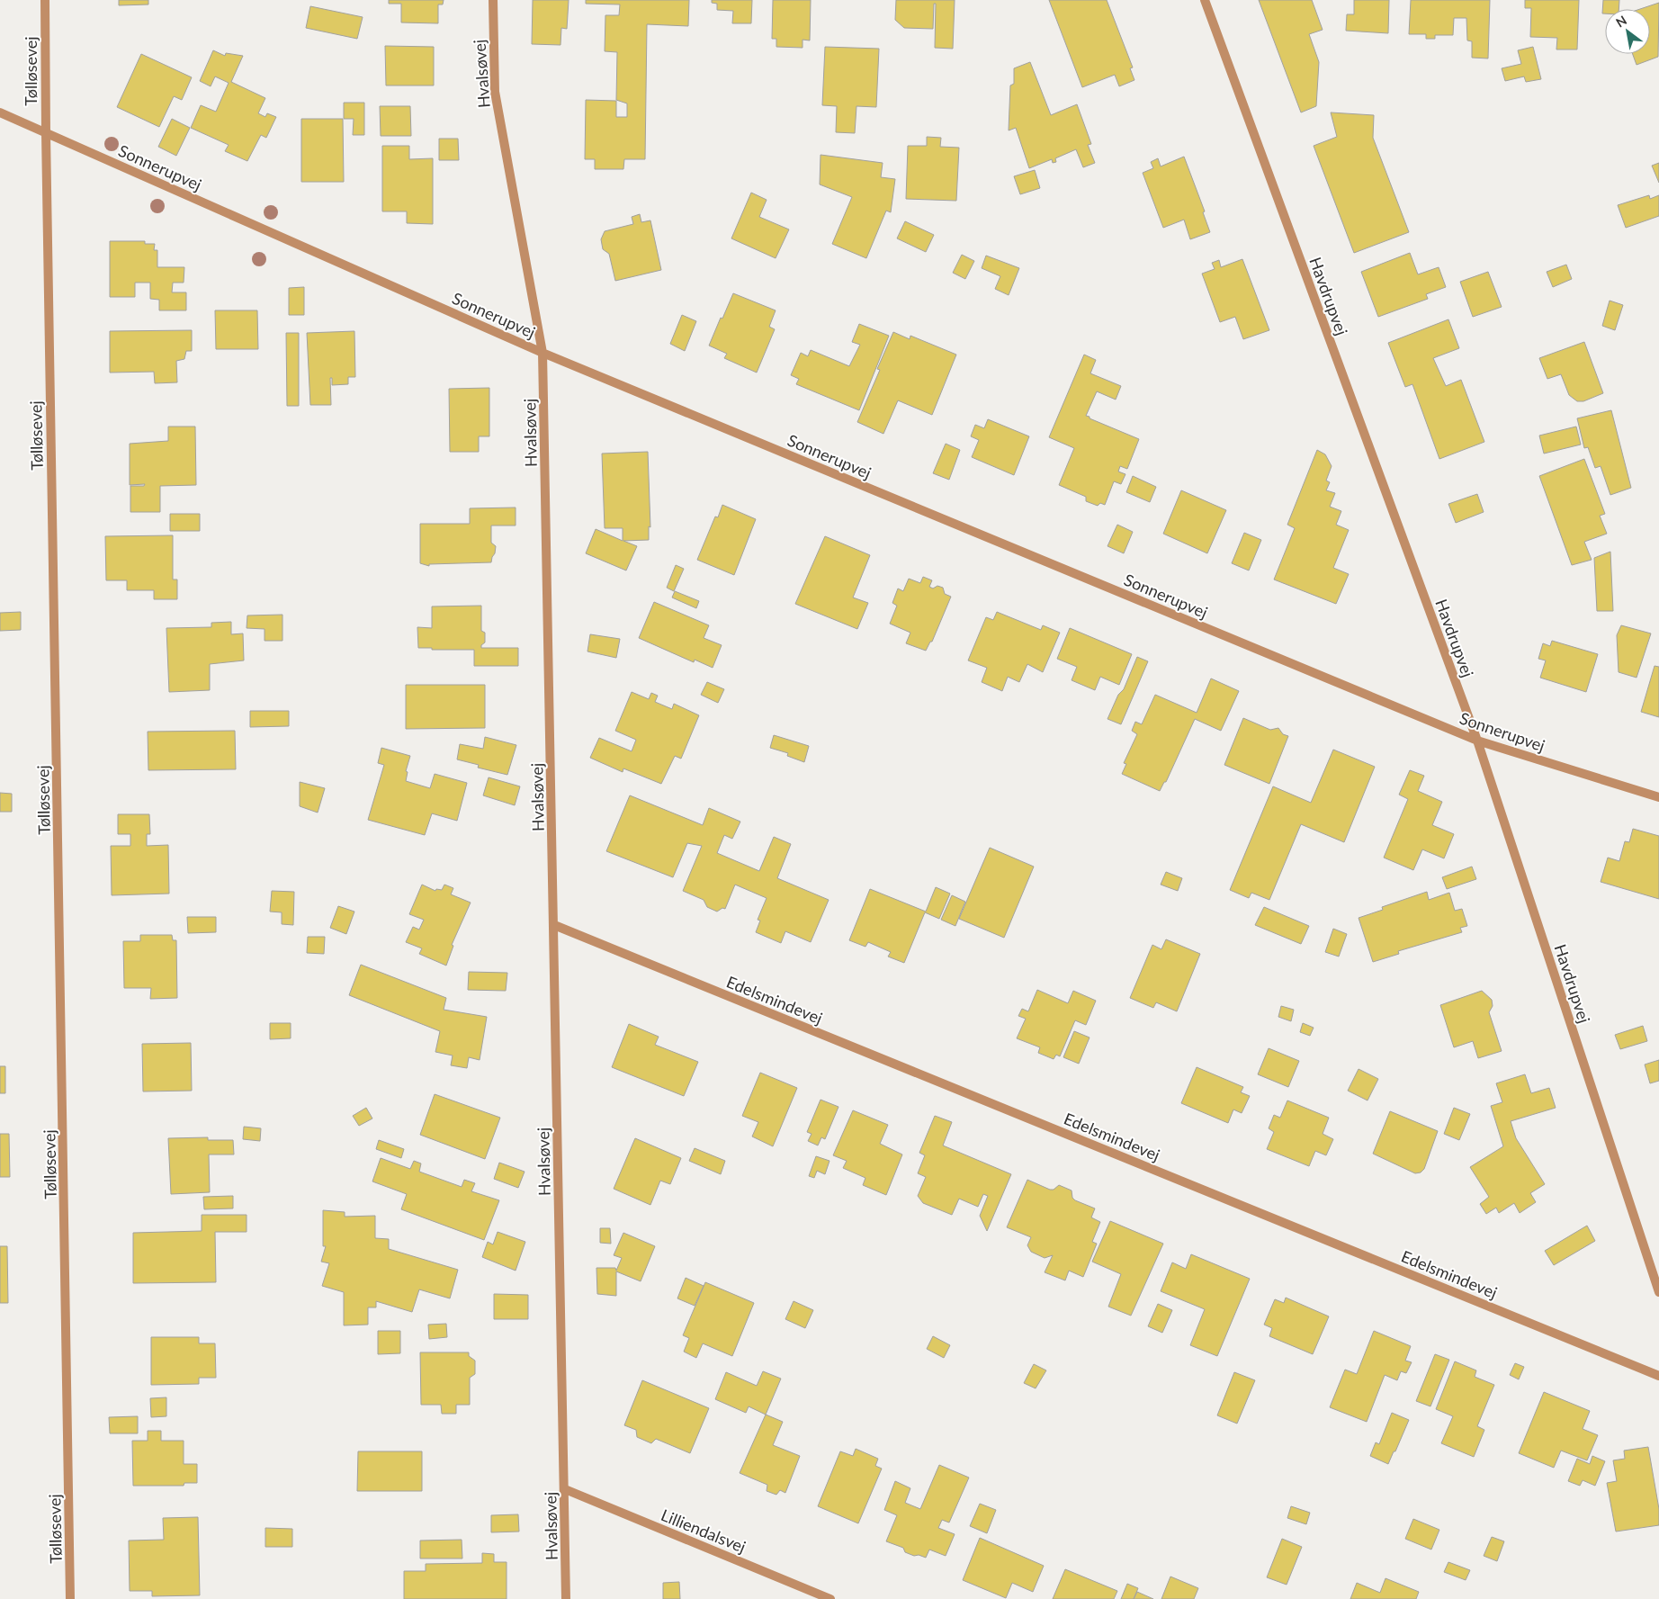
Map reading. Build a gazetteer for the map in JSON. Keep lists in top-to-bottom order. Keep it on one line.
{"streets":{"street":["Tølløsevej","Hvalsøvej","Sonnerupvej","Havdrupvej","Edelsmindevej","Lilliendalsvej"]},"crossings":[["Tølløsevej","Sonnerupvej"],["Hvalsøvej","Sonnerupvej"],["Hvalsøvej","Edelsmindevej"],["Hvalsøvej","Lilliendalsvej"],["Sonnerupvej","Havdrupvej"]],"north":"top left"}
